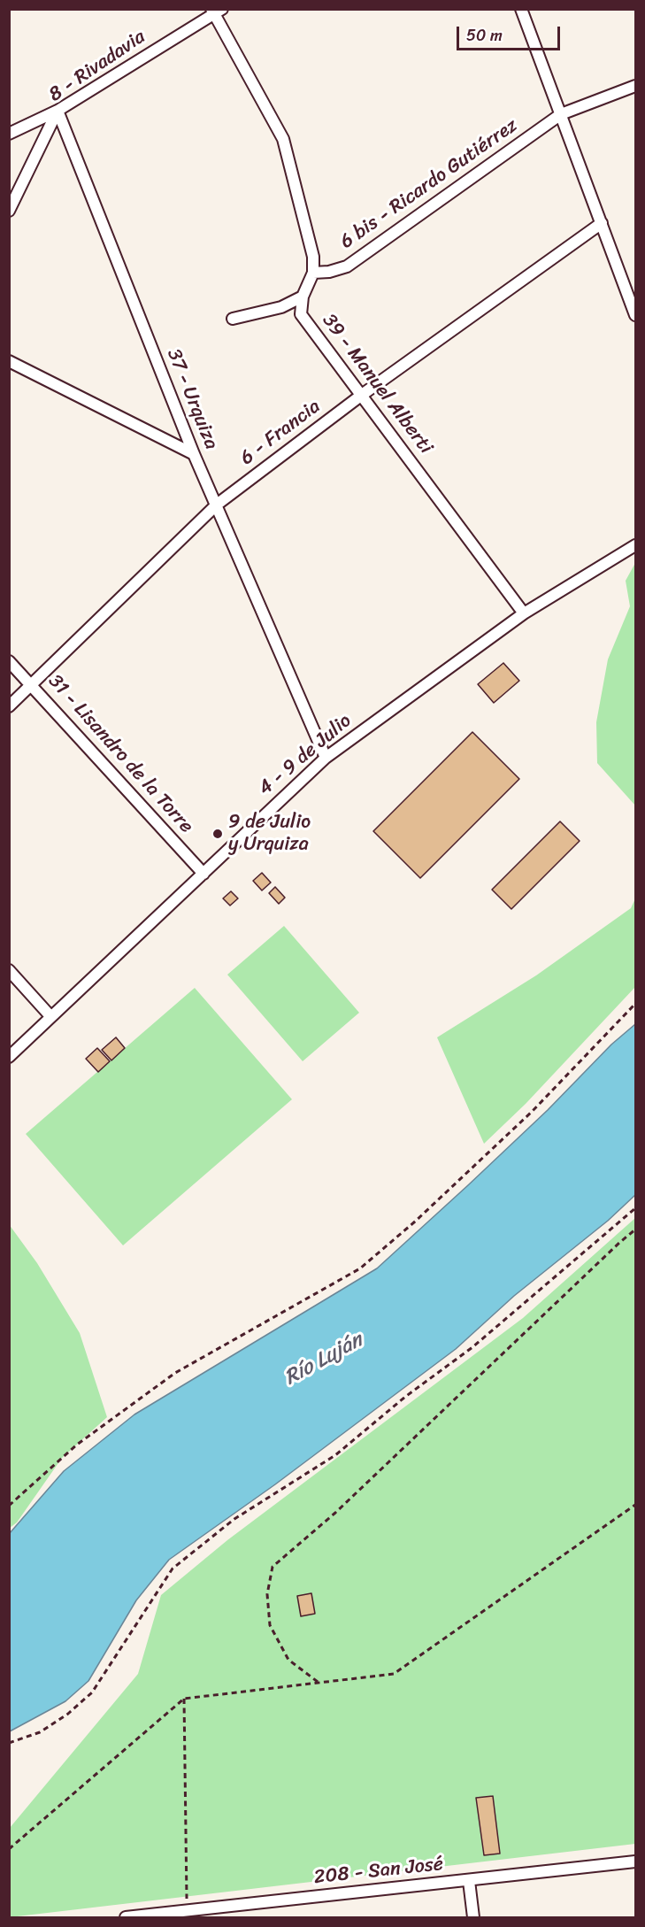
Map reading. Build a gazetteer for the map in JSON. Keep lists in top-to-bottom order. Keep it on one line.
{"streets":{"street":["8 - Rivadavia","6 bis - Ricardo Gutiérrez","39 - Manuel Alberti","37 - Urquiza","6 - Francia","31 - Lisandro de la Torre","4 - 9 de Julio","208 - San José"]},"crossings":[["8 - Rivadavia","37 - Urquiza"],["39 - Manuel Alberti","6 - Francia"],["39 - Manuel Alberti","4 - 9 de Julio"],["37 - Urquiza","6 - Francia"],["37 - Urquiza","4 - 9 de Julio"],["6 - Francia","31 - Lisandro de la Torre"],["31 - Lisandro de la Torre","4 - 9 de Julio"]],"water":["Río Luján"],"places":["9 de Julio y Urquiza"],"scale_bar":"50 m"}
